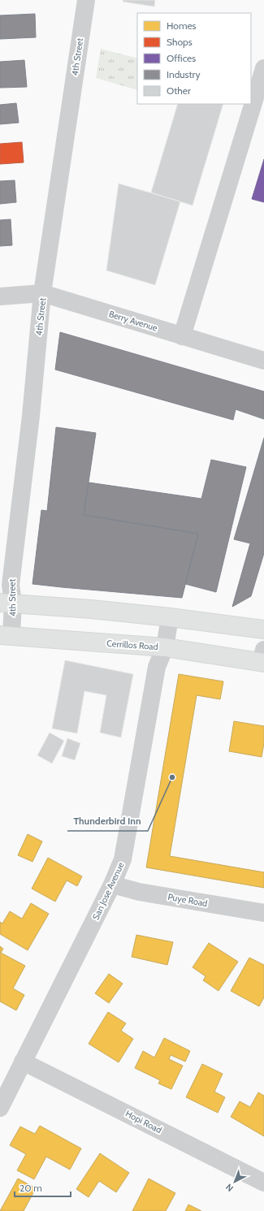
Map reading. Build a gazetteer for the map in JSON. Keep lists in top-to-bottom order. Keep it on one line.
{"streets":{"main road":["Cerrillos Road"],"street":["4th Street","Berry Avenue","San Jose Avenue","Puye Road","Hopi Road"]},"crossings":[["4th Street","Berry Avenue"],["4th Street","Cerrillos Road"],["Cerrillos Road","San Jose Avenue"],["San Jose Avenue","Puye Road"],["San Jose Avenue","Hopi Road"]],"places":["Thunderbird Inn"],"legend":["Homes","Shops","Offices","Industry","Other"],"scale_bar":"20 m","north":"bottom left"}
